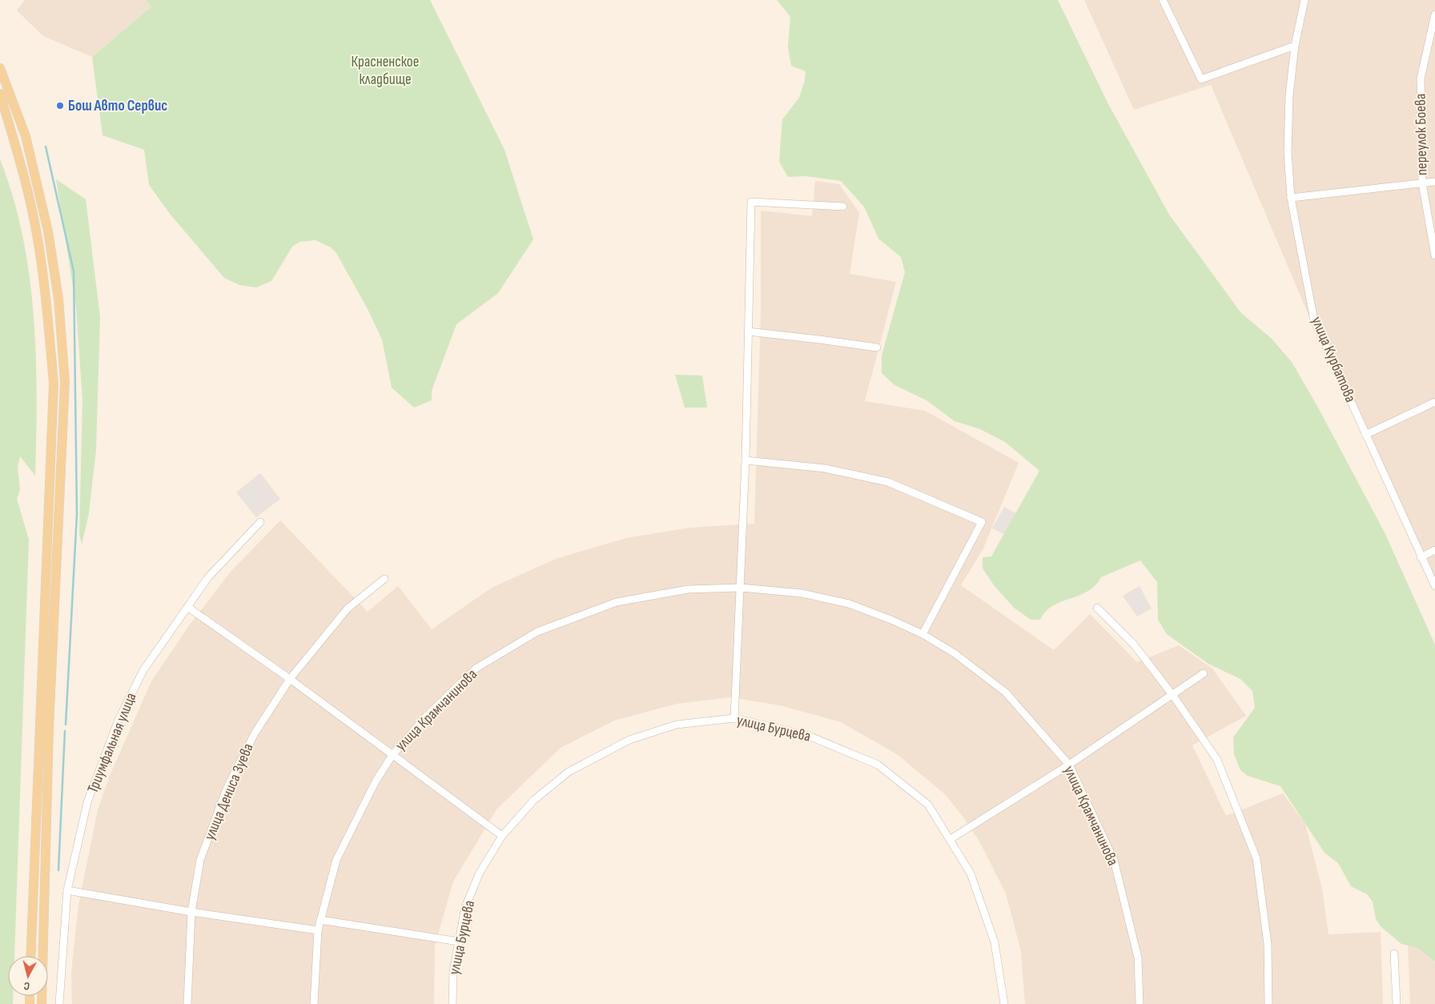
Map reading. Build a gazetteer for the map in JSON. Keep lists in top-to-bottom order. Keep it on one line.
{"streets":{"street":["переулок Боева","улица Курбатова","улица Крамчанинова","улица Бурцева","Триумфальная улица","улица Дениса Зуева"]},"parks":["Красненское кладбище"],"places":["Бош Авто Сервис"],"north":"bottom"}
